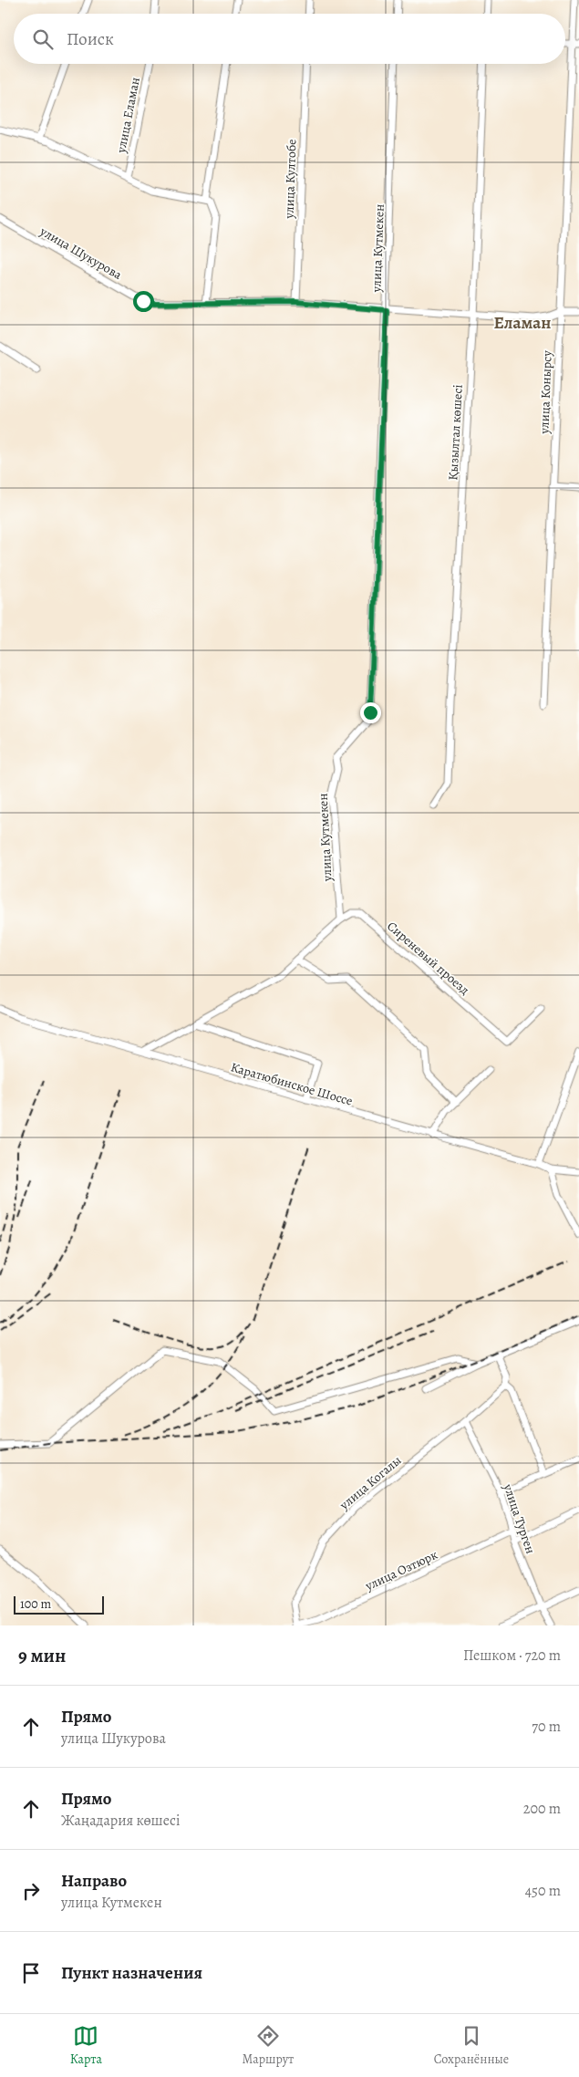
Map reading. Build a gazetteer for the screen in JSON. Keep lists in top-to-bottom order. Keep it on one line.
{"streets":{"street":["улица Еламан","улица Култобе","улица Кутмекен","улица Шукурова","улица Конырсу","Қызылтал көшесі","Сиреневый проезд","Каратюбинское Шоссе","улица Когалы","улица Турген","улица Озтюрк"]},"crossings":[["улица Култобе","улица Шукурова"],["улица Кутмекен","улица Шукурова"],["улица Кутмекен","Сиреневый проезд"],["улица Шукурова","улица Конырсу"],["улица Шукурова","Қызылтал көшесі"],["Сиреневый проезд","Каратюбинское Шоссе"],["улица Когалы","улица Турген"],["улица Когалы","улица Озтюрк"],["улица Турген","улица Озтюрк"]],"districts":["Еламан"],"scale_bar":"100 m","page":{"search":"Поиск","scale":"100 m","heading":["9 мин","Пешком · 720 m"],"list":[["Прямо","улица Шукурова","70 m"],["Прямо","Жаңадария көшесі","200 m"],["Направо","улица Кутмекен","450 m"],"Пункт назначения"],"nav":["Карта","Маршрут","Сохранённые"]}}
